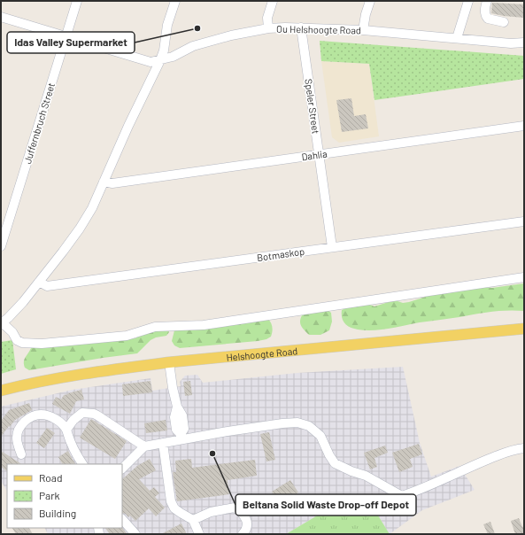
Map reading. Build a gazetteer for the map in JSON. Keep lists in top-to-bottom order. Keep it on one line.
{"streets":{"main road":["Helshoogte Road"],"street":["Ou Helshoogte Road","Speler Street","Juffernbruch Street","Dahlia","Botmaskop"]},"crossings":[["Ou Helshoogte Road","Speler Street"],["Speler Street","Dahlia"],["Speler Street","Botmaskop"]],"places":["Idas Valley Supermarket","Beltana Solid Waste Drop-off Depot"],"legend":["Road","Park","Building"]}
